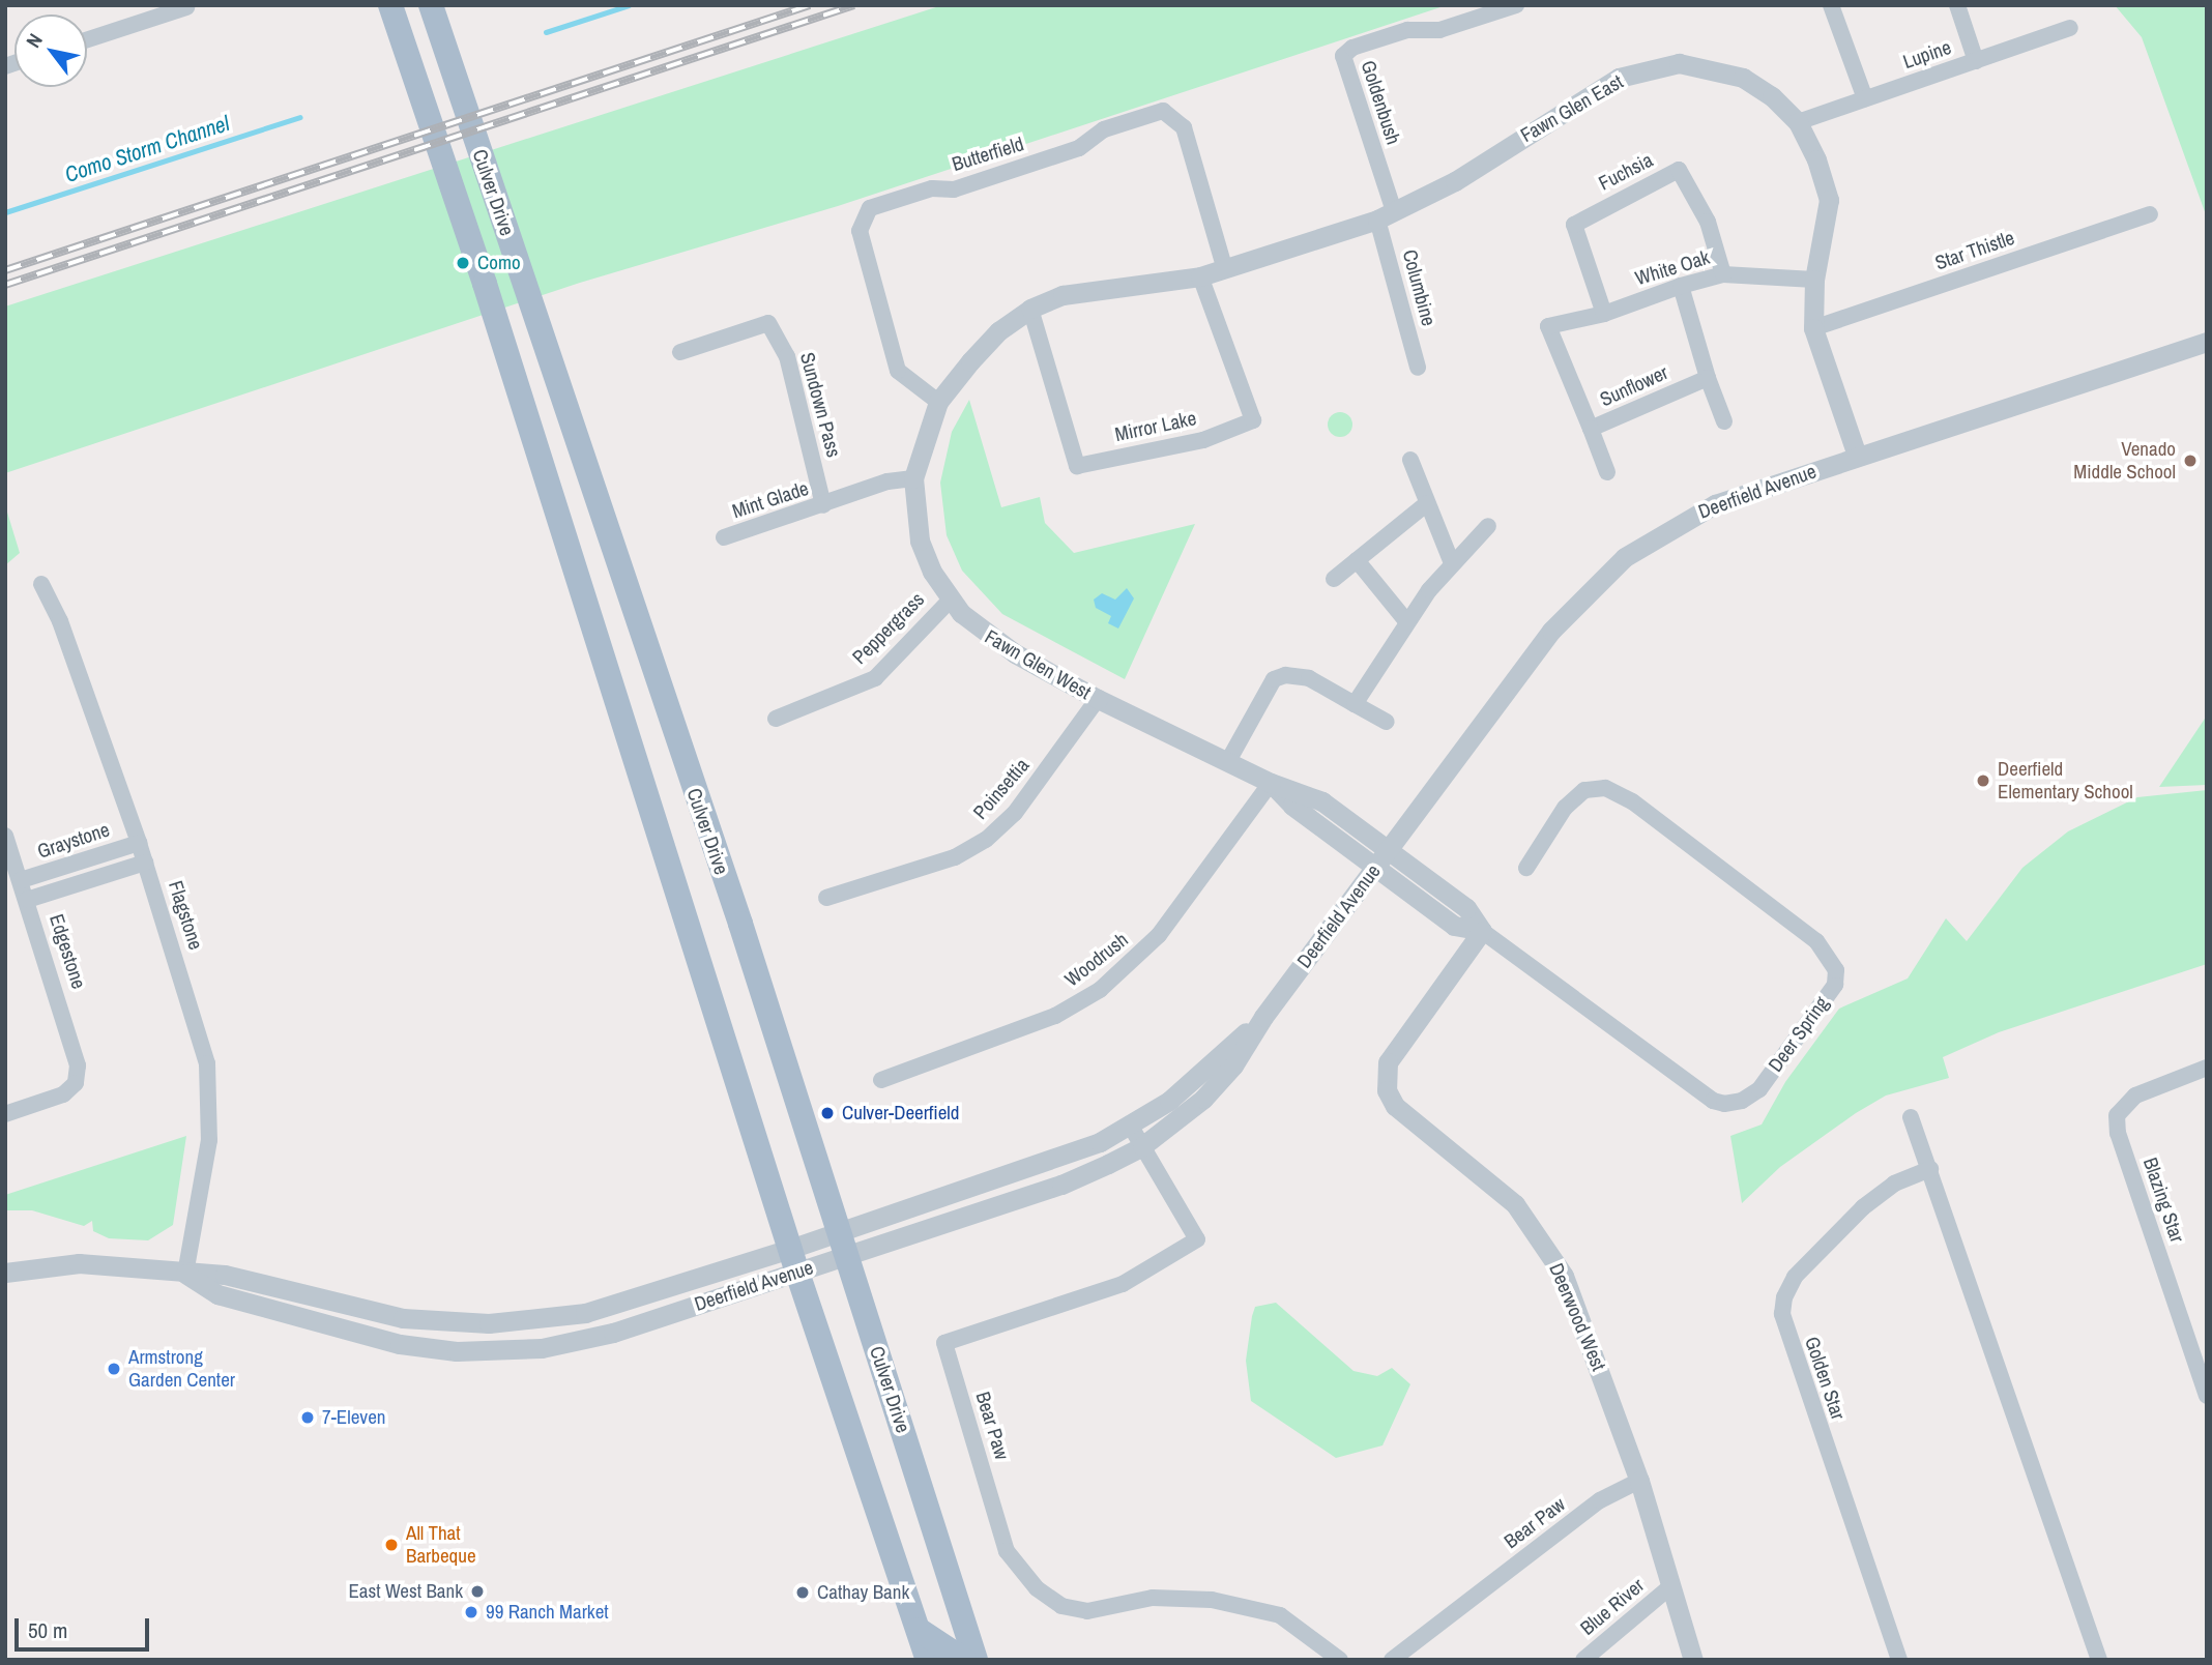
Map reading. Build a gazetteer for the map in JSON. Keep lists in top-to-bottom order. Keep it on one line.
{"streets":{"main road":["Culver Drive"],"street":["Lupine","Goldenbush","Fawn Glen East","Butterfield","Fuchsia","Star Thistle","White Oak","Columbine","Sunflower","Sundown Pass","Mirror Lake","Deerfield Avenue","Mint Glade","Peppergrass","Fawn Glen West","Poinsettia","Graystone","Flagstone","Edgestone","Woodrush","Deer Spring","Blazing Star","Deerwood West","Golden Star","Bear Paw","Blue River"]},"crossings":[["Lupine","Fawn Glen East"],["Goldenbush","Fawn Glen East"],["Goldenbush","Columbine"],["Fawn Glen East","Butterfield"],["Fawn Glen East","Star Thistle"],["Fawn Glen East","White Oak"],["Fawn Glen East","Columbine"],["Fawn Glen East","Deerfield Avenue"],["Fawn Glen East","Fawn Glen West"],["Butterfield","Fawn Glen West"],["Fuchsia","White Oak"],["Culver Drive","Deerfield Avenue"],["White Oak","Sunflower"],["Sundown Pass","Mint Glade"],["Mirror Lake","Fawn Glen West"],["Deerfield Avenue","Fawn Glen West"],["Deerfield Avenue","Flagstone"],["Deerfield Avenue","Deer Spring"],["Deerfield Avenue","Bear Paw"],["Mint Glade","Fawn Glen West"],["Peppergrass","Fawn Glen West"],["Fawn Glen West","Poinsettia"],["Fawn Glen West","Woodrush"],["Fawn Glen West","Deer Spring"],["Graystone","Flagstone"],["Graystone","Edgestone"],["Deer Spring","Deerwood West"],["Deerwood West","Bear Paw"],["Deerwood West","Blue River"]],"water":["Como Storm Channel"],"places":["Como","Venado Middle School","Deerfield Elementary School","Culver-Deerfield","Armstrong Garden Center","7-Eleven","All That Barbeque","East West Bank","Cathay Bank","99 Ranch Market"],"scale_bar":"50 m","north":"top left"}
